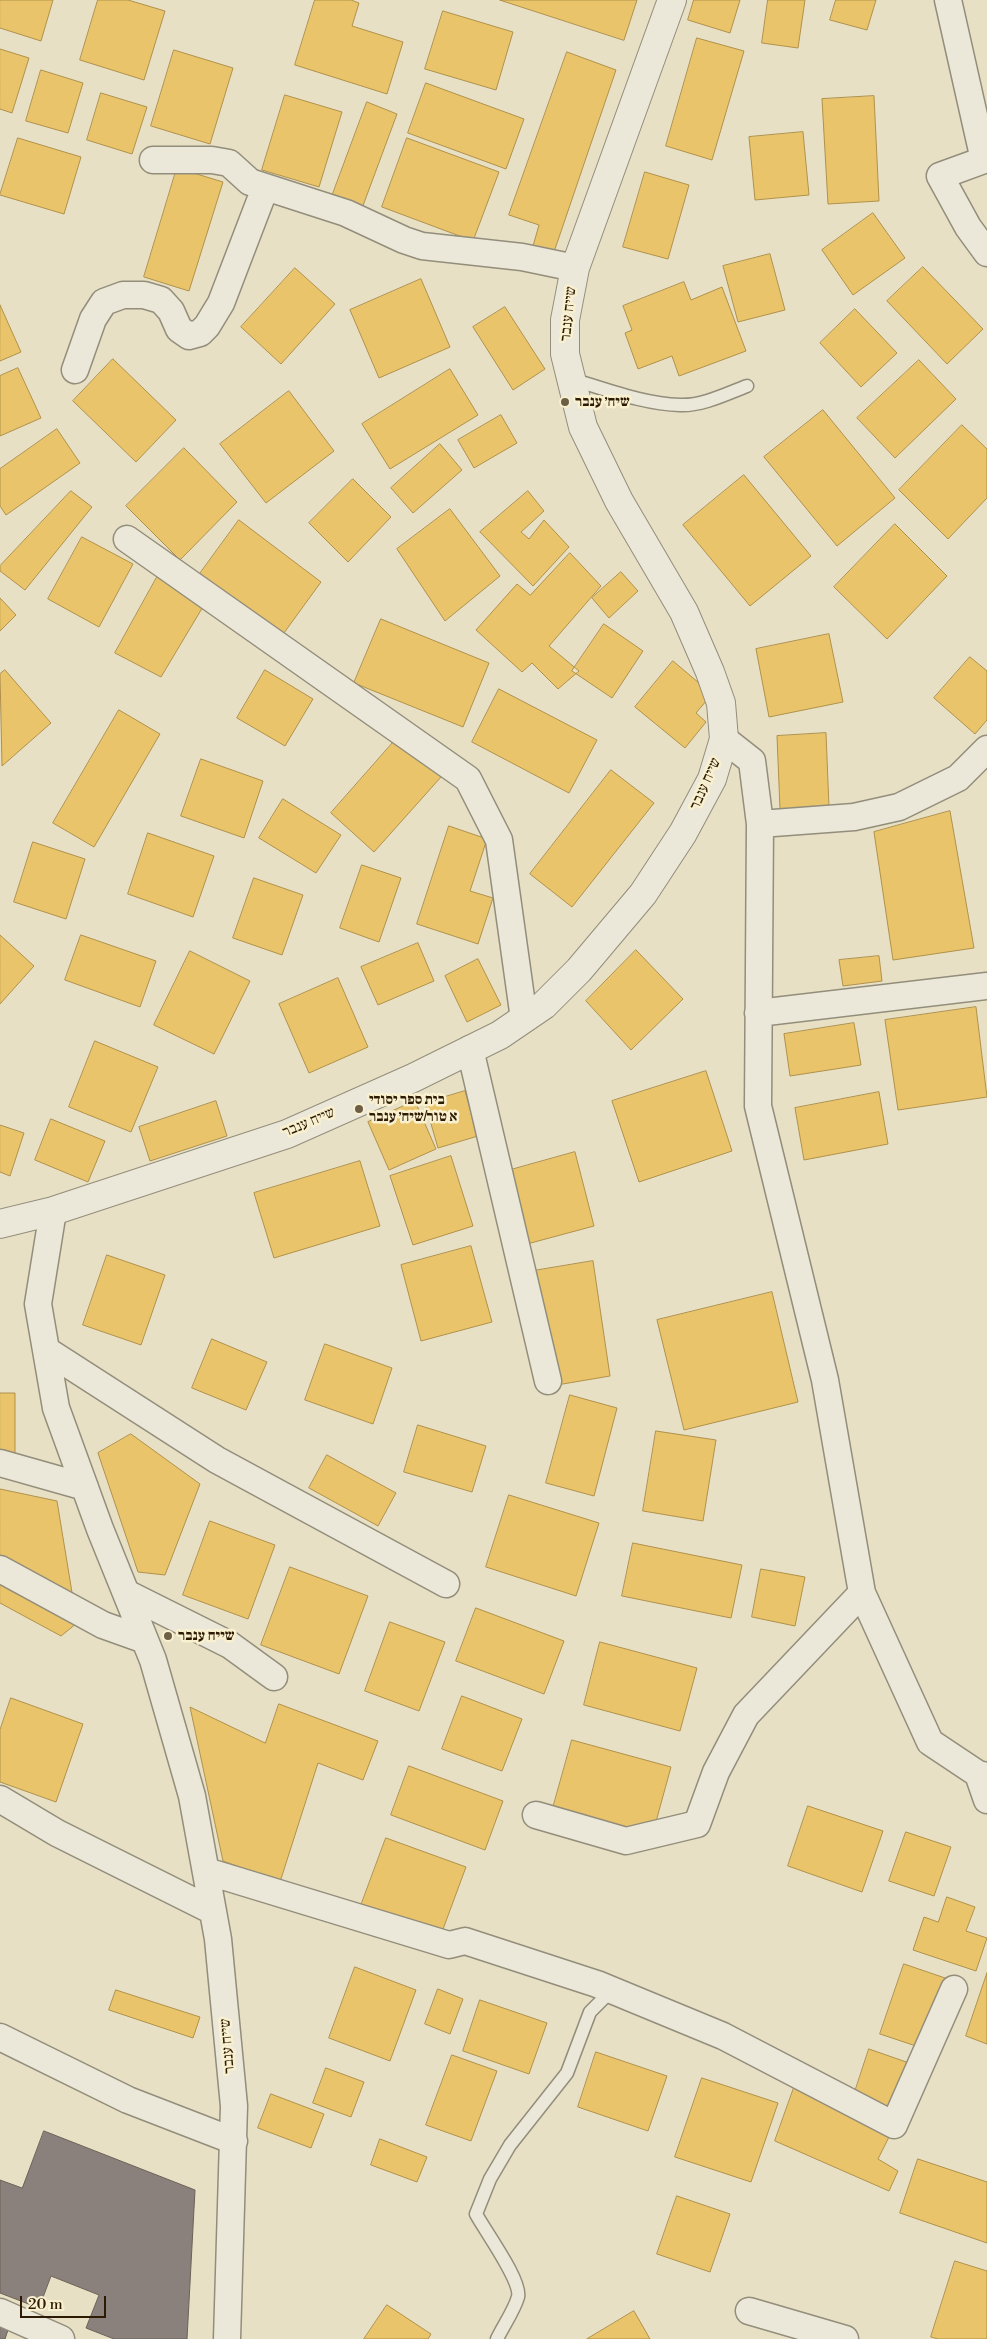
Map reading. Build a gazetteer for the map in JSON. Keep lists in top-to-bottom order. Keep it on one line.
{"streets":{"street":["שייח ענבר"]},"places":["שיח׳ ענבר","בית ספר יסודי א טור/שיח׳ ענבר","שייח ענבר"],"scale_bar":"20 m"}
